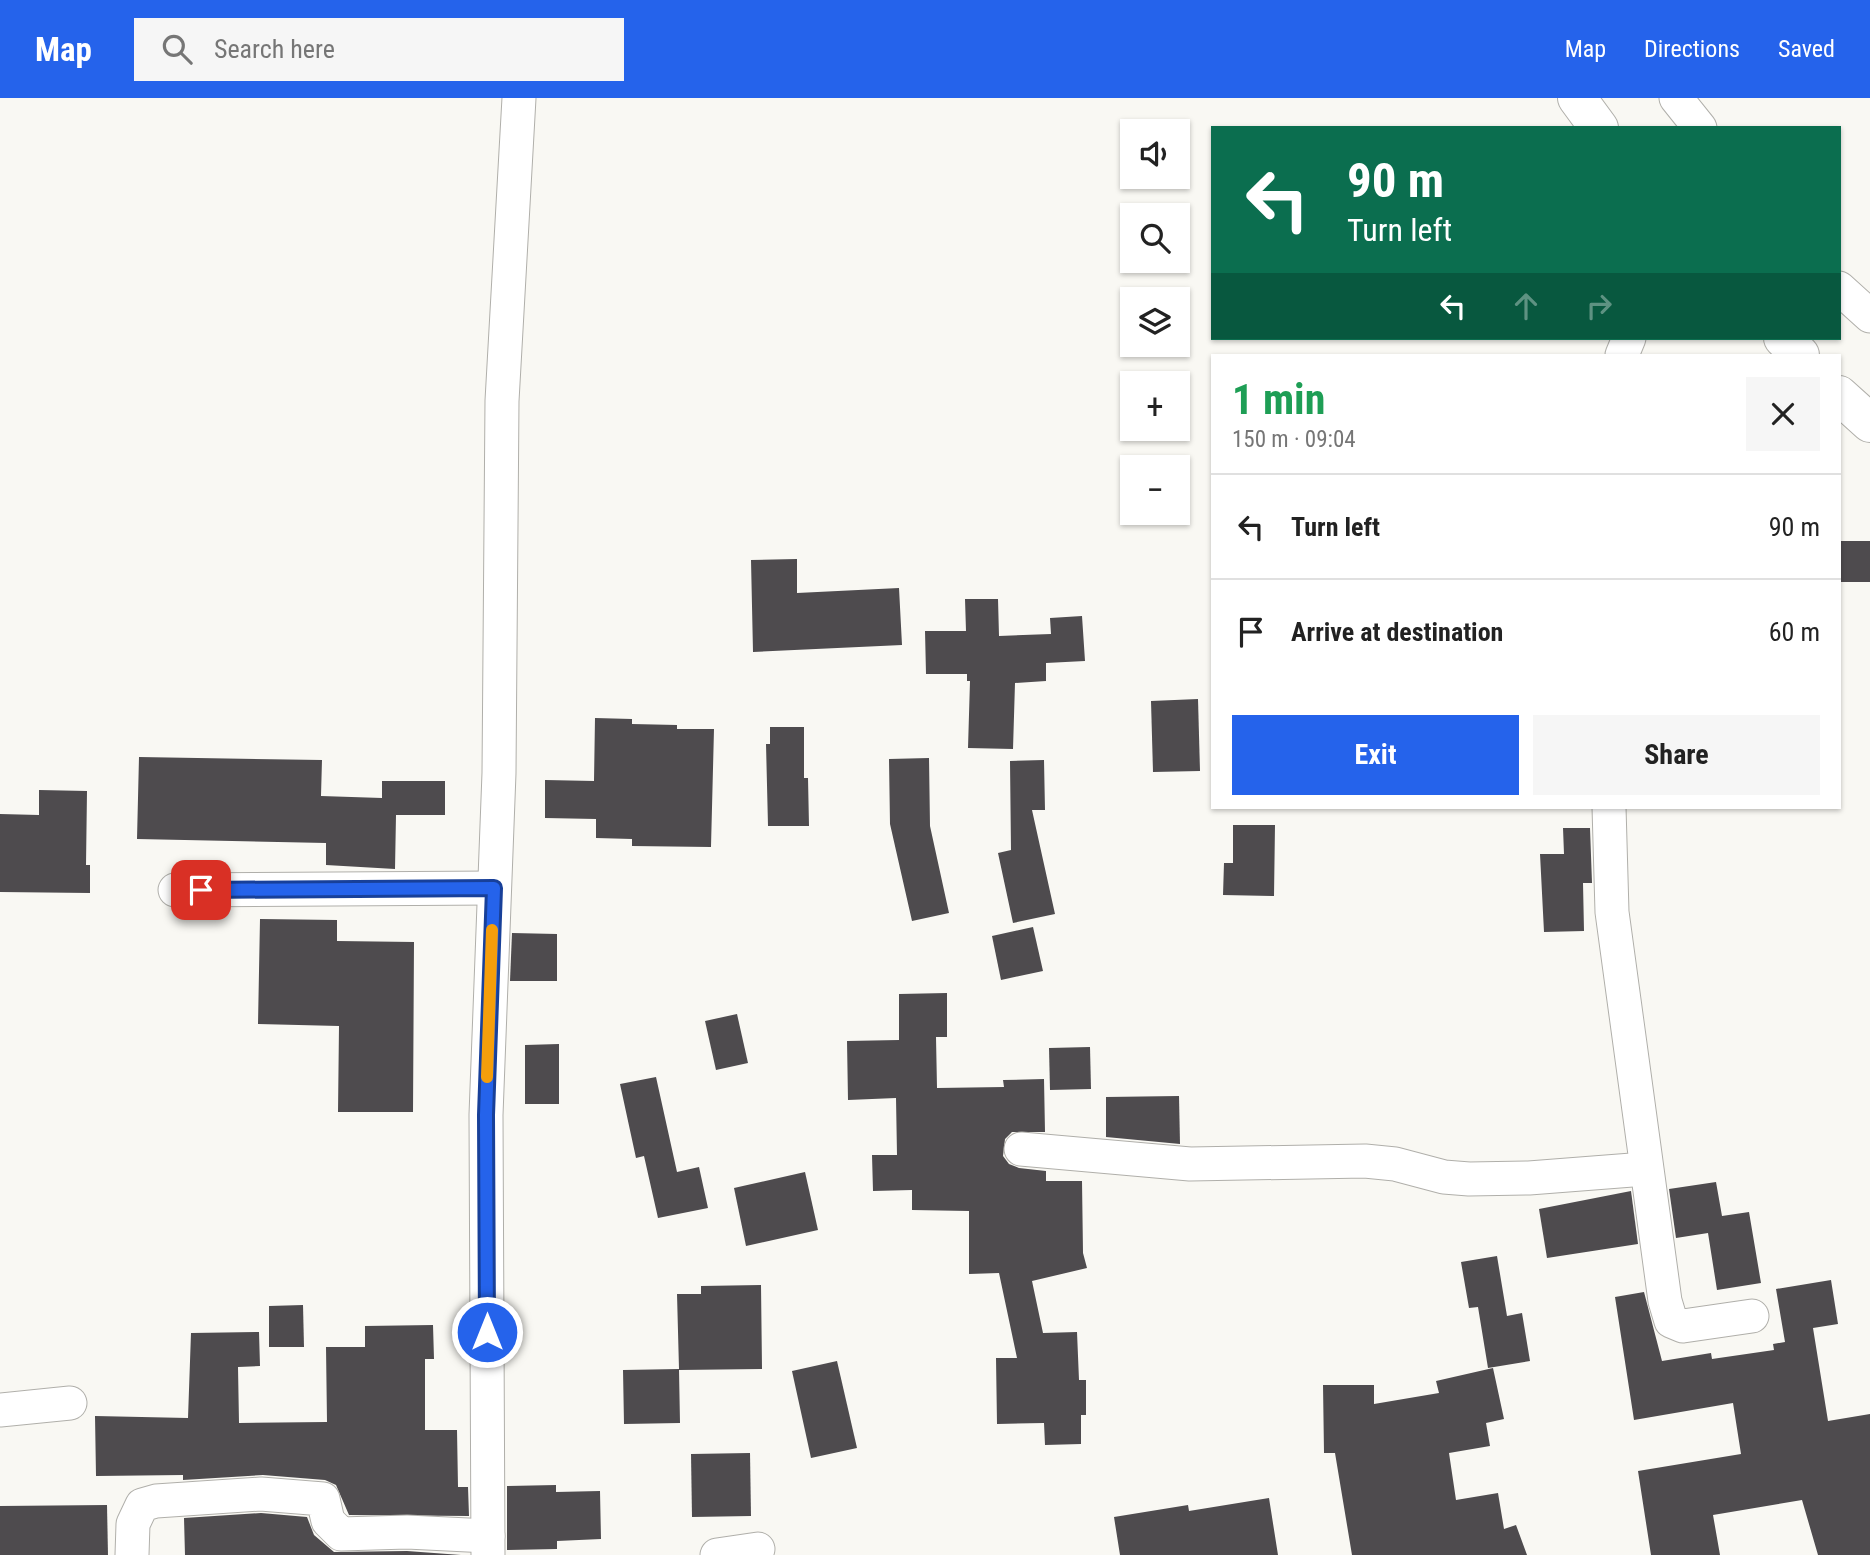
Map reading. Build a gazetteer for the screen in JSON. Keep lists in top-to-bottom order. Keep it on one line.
{"page":{"header":"Map","search":"Search here","nav":["Map","Directions","Saved"],"map_buttons":["+","−"],"turn":["90 m","Turn left"],"heading":["1 min","150 m · 09:04"],"list":[{"name":"Turn left","value":"90 m"},{"name":"Arrive at destination","value":"60 m"}],"buttons":["Exit","Share"]}}
